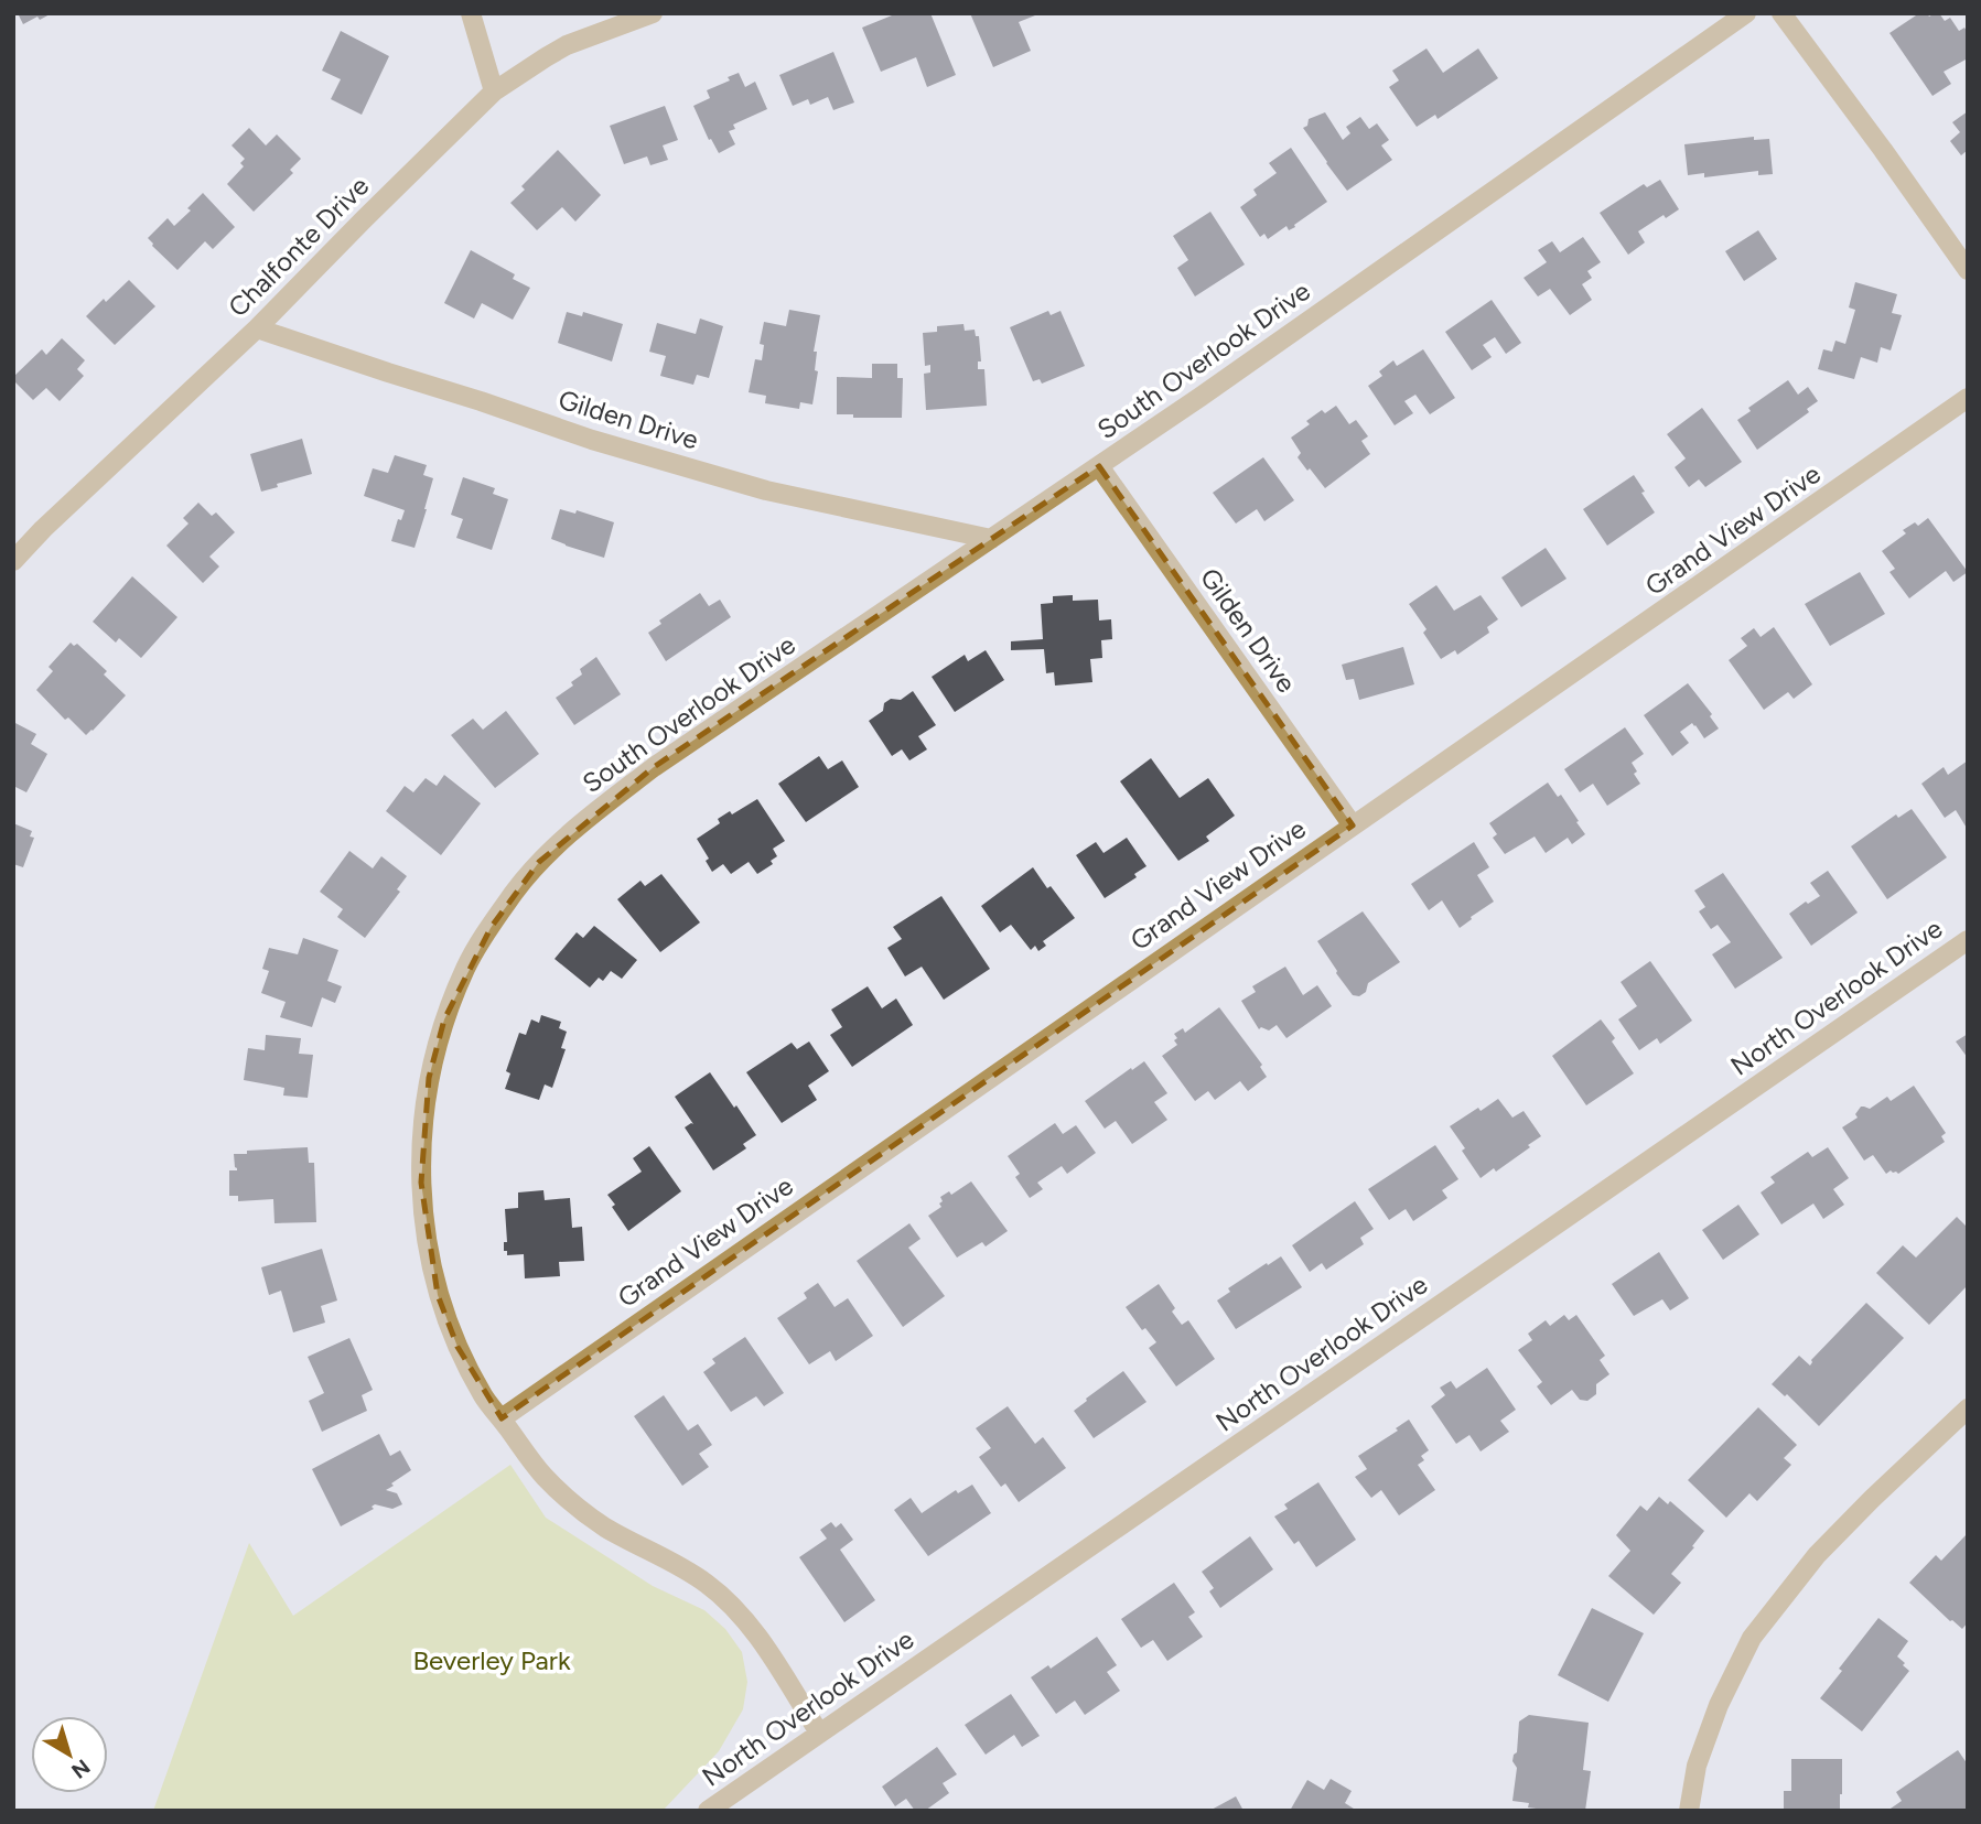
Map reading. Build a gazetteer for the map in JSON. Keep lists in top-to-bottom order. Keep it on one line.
{"streets":{"street":["Chalfonte Drive","South Overlook Drive","Gilden Drive","Grand View Drive","North Overlook Drive"]},"crossings":[["Chalfonte Drive","Gilden Drive"],["South Overlook Drive","Gilden Drive"],["South Overlook Drive","Grand View Drive"],["South Overlook Drive","North Overlook Drive"],["Gilden Drive","Grand View Drive"]],"parks":["Beverley Park"],"north":"bottom right"}
